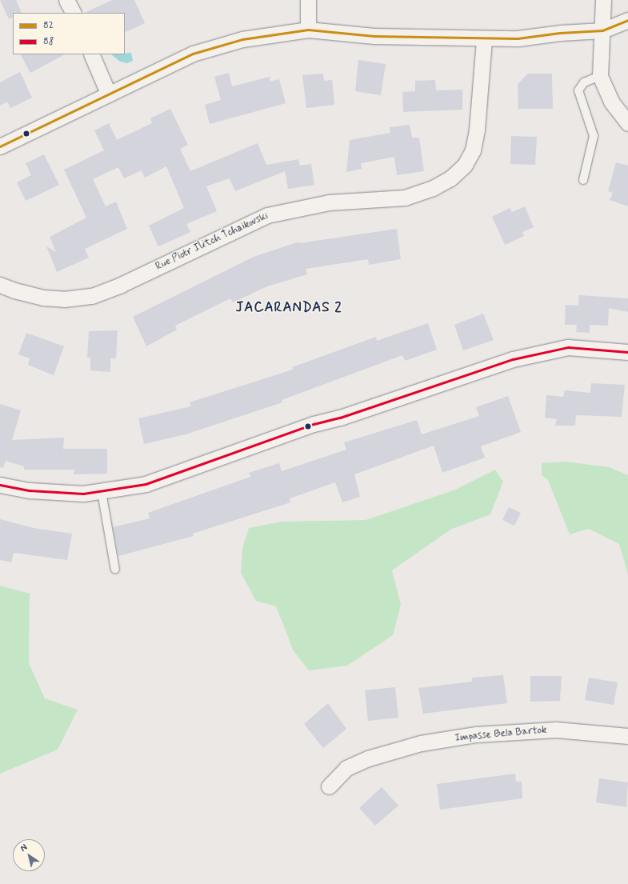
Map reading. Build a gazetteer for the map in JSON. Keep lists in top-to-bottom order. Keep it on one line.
{"streets":{"street":["Rue Piotr Ilitch Tchaikovski","Impasse Bela Bartok"]},"districts":["JACARANDAS 2"],"lines":["transit line 82","transit line 88"],"legend":["82","88"],"north":"top left"}
